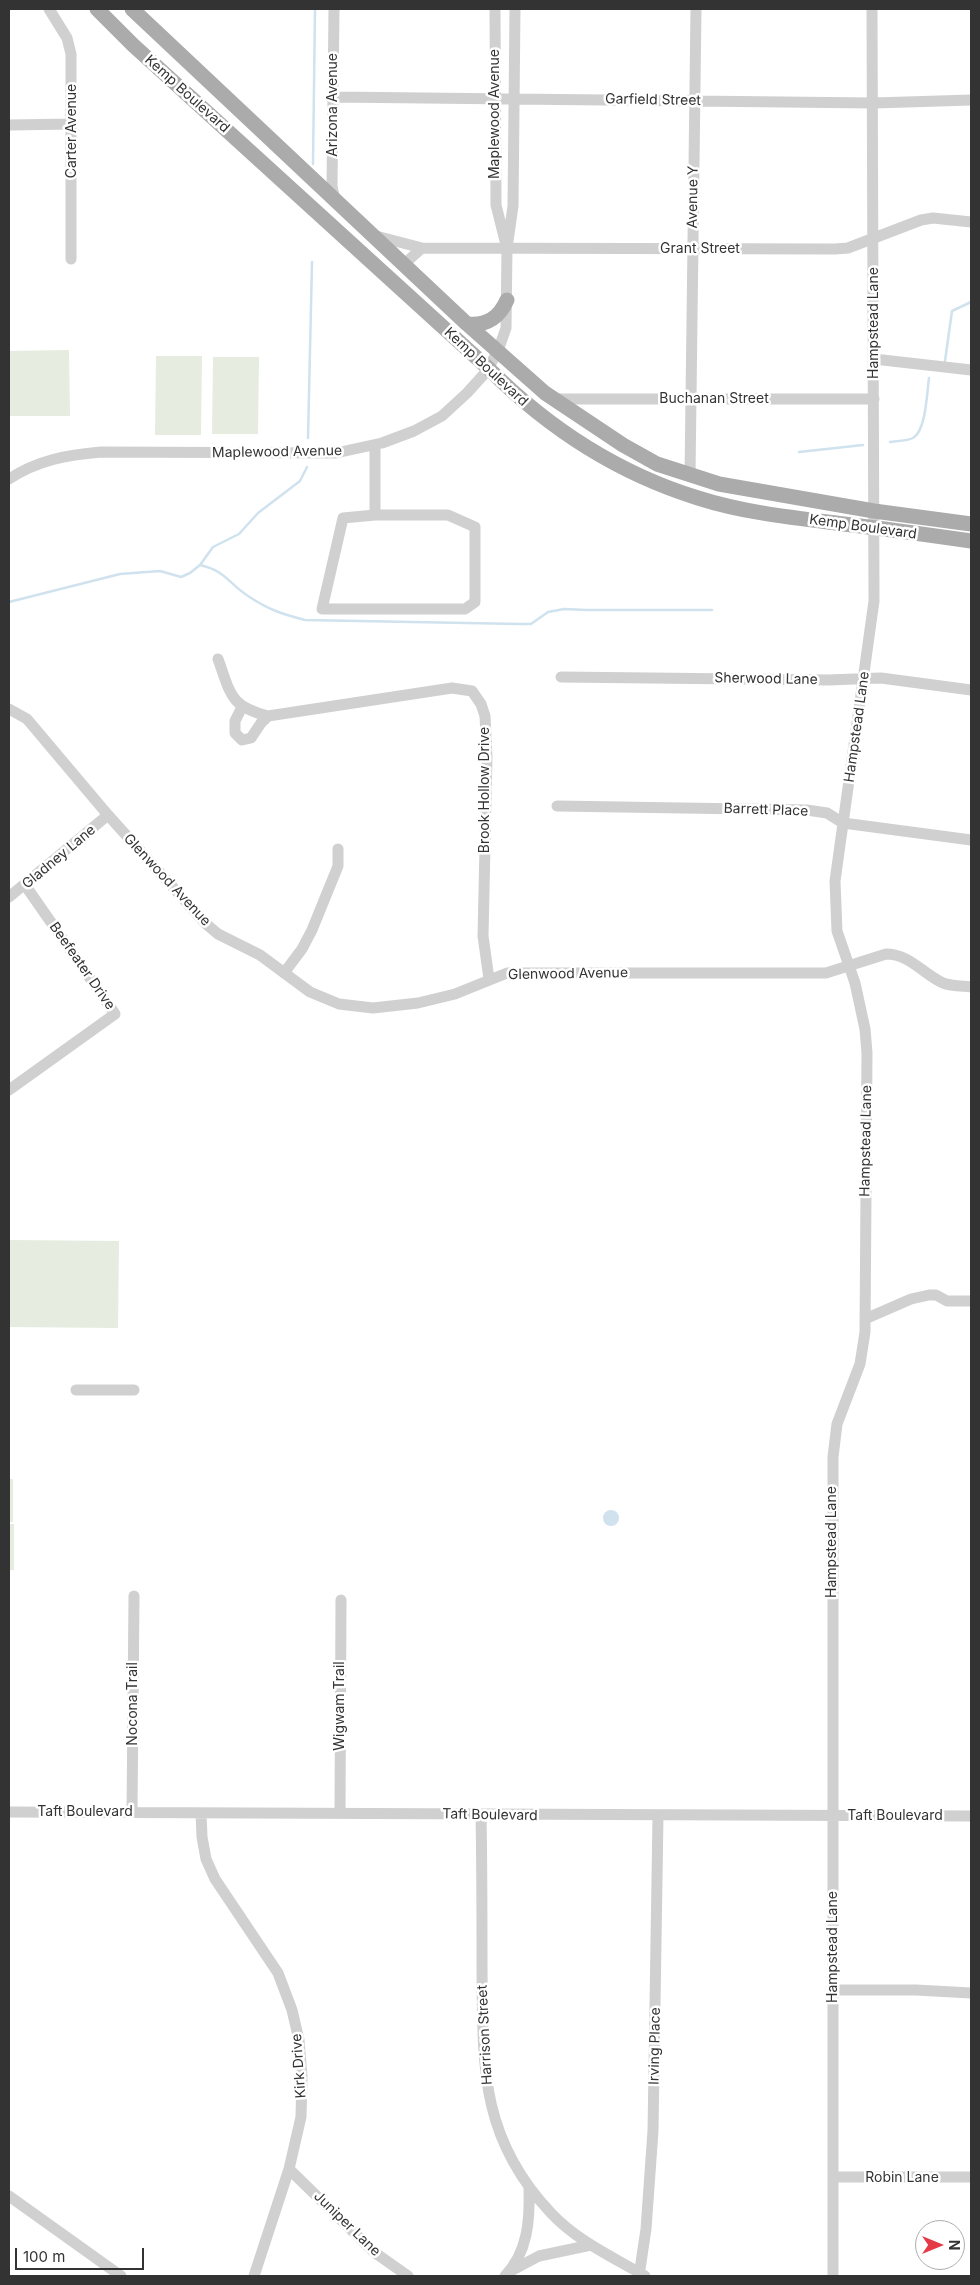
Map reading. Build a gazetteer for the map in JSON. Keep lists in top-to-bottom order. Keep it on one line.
{"streets":{"main road":["Kemp Boulevard"],"street":["Garfield Street","Arizona Avenue","Maplewood Avenue","Carter Avenue","Avenue Y","Grant Street","Hampstead Lane","Buchanan Street","Sherwood Lane","Brook Hollow Drive","Barrett Place","Gladney Lane","Glenwood Avenue","Beefeater Drive","Nocona Trail","Wigwam Trail","Taft Boulevard","Harrison Street","Irving Place","Kirk Drive","Robin Lane","Juniper Lane"]},"crossings":[["Kemp Boulevard","Arizona Avenue"],["Kemp Boulevard","Maplewood Avenue"],["Kemp Boulevard","Avenue Y"],["Kemp Boulevard","Grant Street"],["Kemp Boulevard","Hampstead Lane"],["Kemp Boulevard","Buchanan Street"],["Garfield Street","Arizona Avenue"],["Garfield Street","Maplewood Avenue"],["Garfield Street","Avenue Y"],["Garfield Street","Hampstead Lane"],["Maplewood Avenue","Grant Street"],["Avenue Y","Grant Street"],["Avenue Y","Buchanan Street"],["Grant Street","Hampstead Lane"],["Hampstead Lane","Buchanan Street"],["Hampstead Lane","Sherwood Lane"],["Hampstead Lane","Barrett Place"],["Hampstead Lane","Glenwood Avenue"],["Hampstead Lane","Taft Boulevard"],["Hampstead Lane","Robin Lane"],["Brook Hollow Drive","Glenwood Avenue"],["Gladney Lane","Glenwood Avenue"],["Gladney Lane","Beefeater Drive"],["Nocona Trail","Taft Boulevard"],["Wigwam Trail","Taft Boulevard"],["Taft Boulevard","Harrison Street"],["Taft Boulevard","Irving Place"],["Taft Boulevard","Kirk Drive"],["Harrison Street","Irving Place"],["Kirk Drive","Juniper Lane"]],"scale_bar":"100 m","north":"right"}
